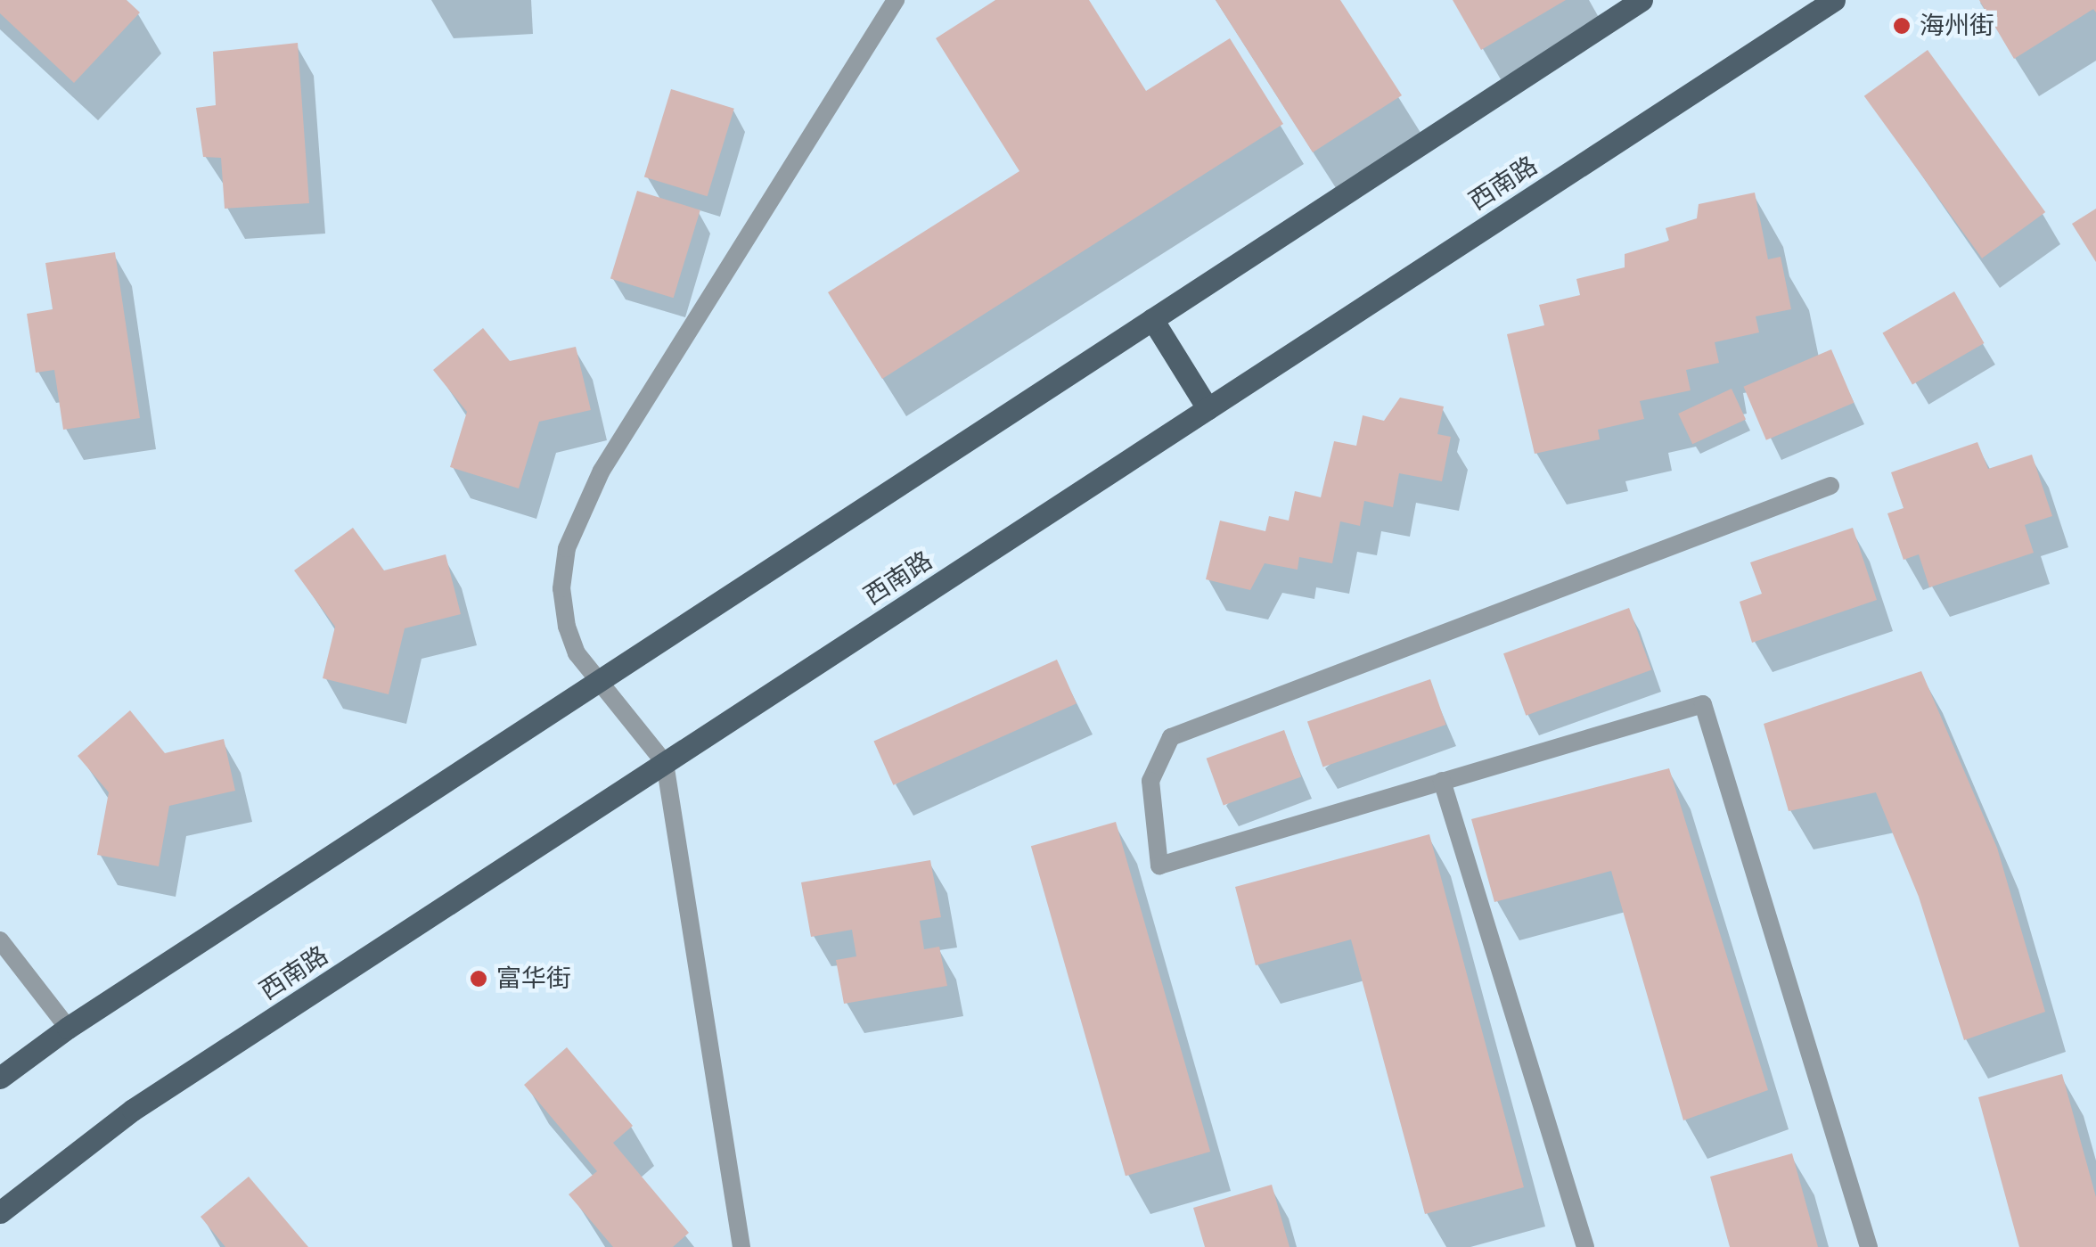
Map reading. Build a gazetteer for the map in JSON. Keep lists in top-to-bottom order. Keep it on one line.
{"streets":{"main road":["西南路"]},"places":["海州街","富华街"]}
